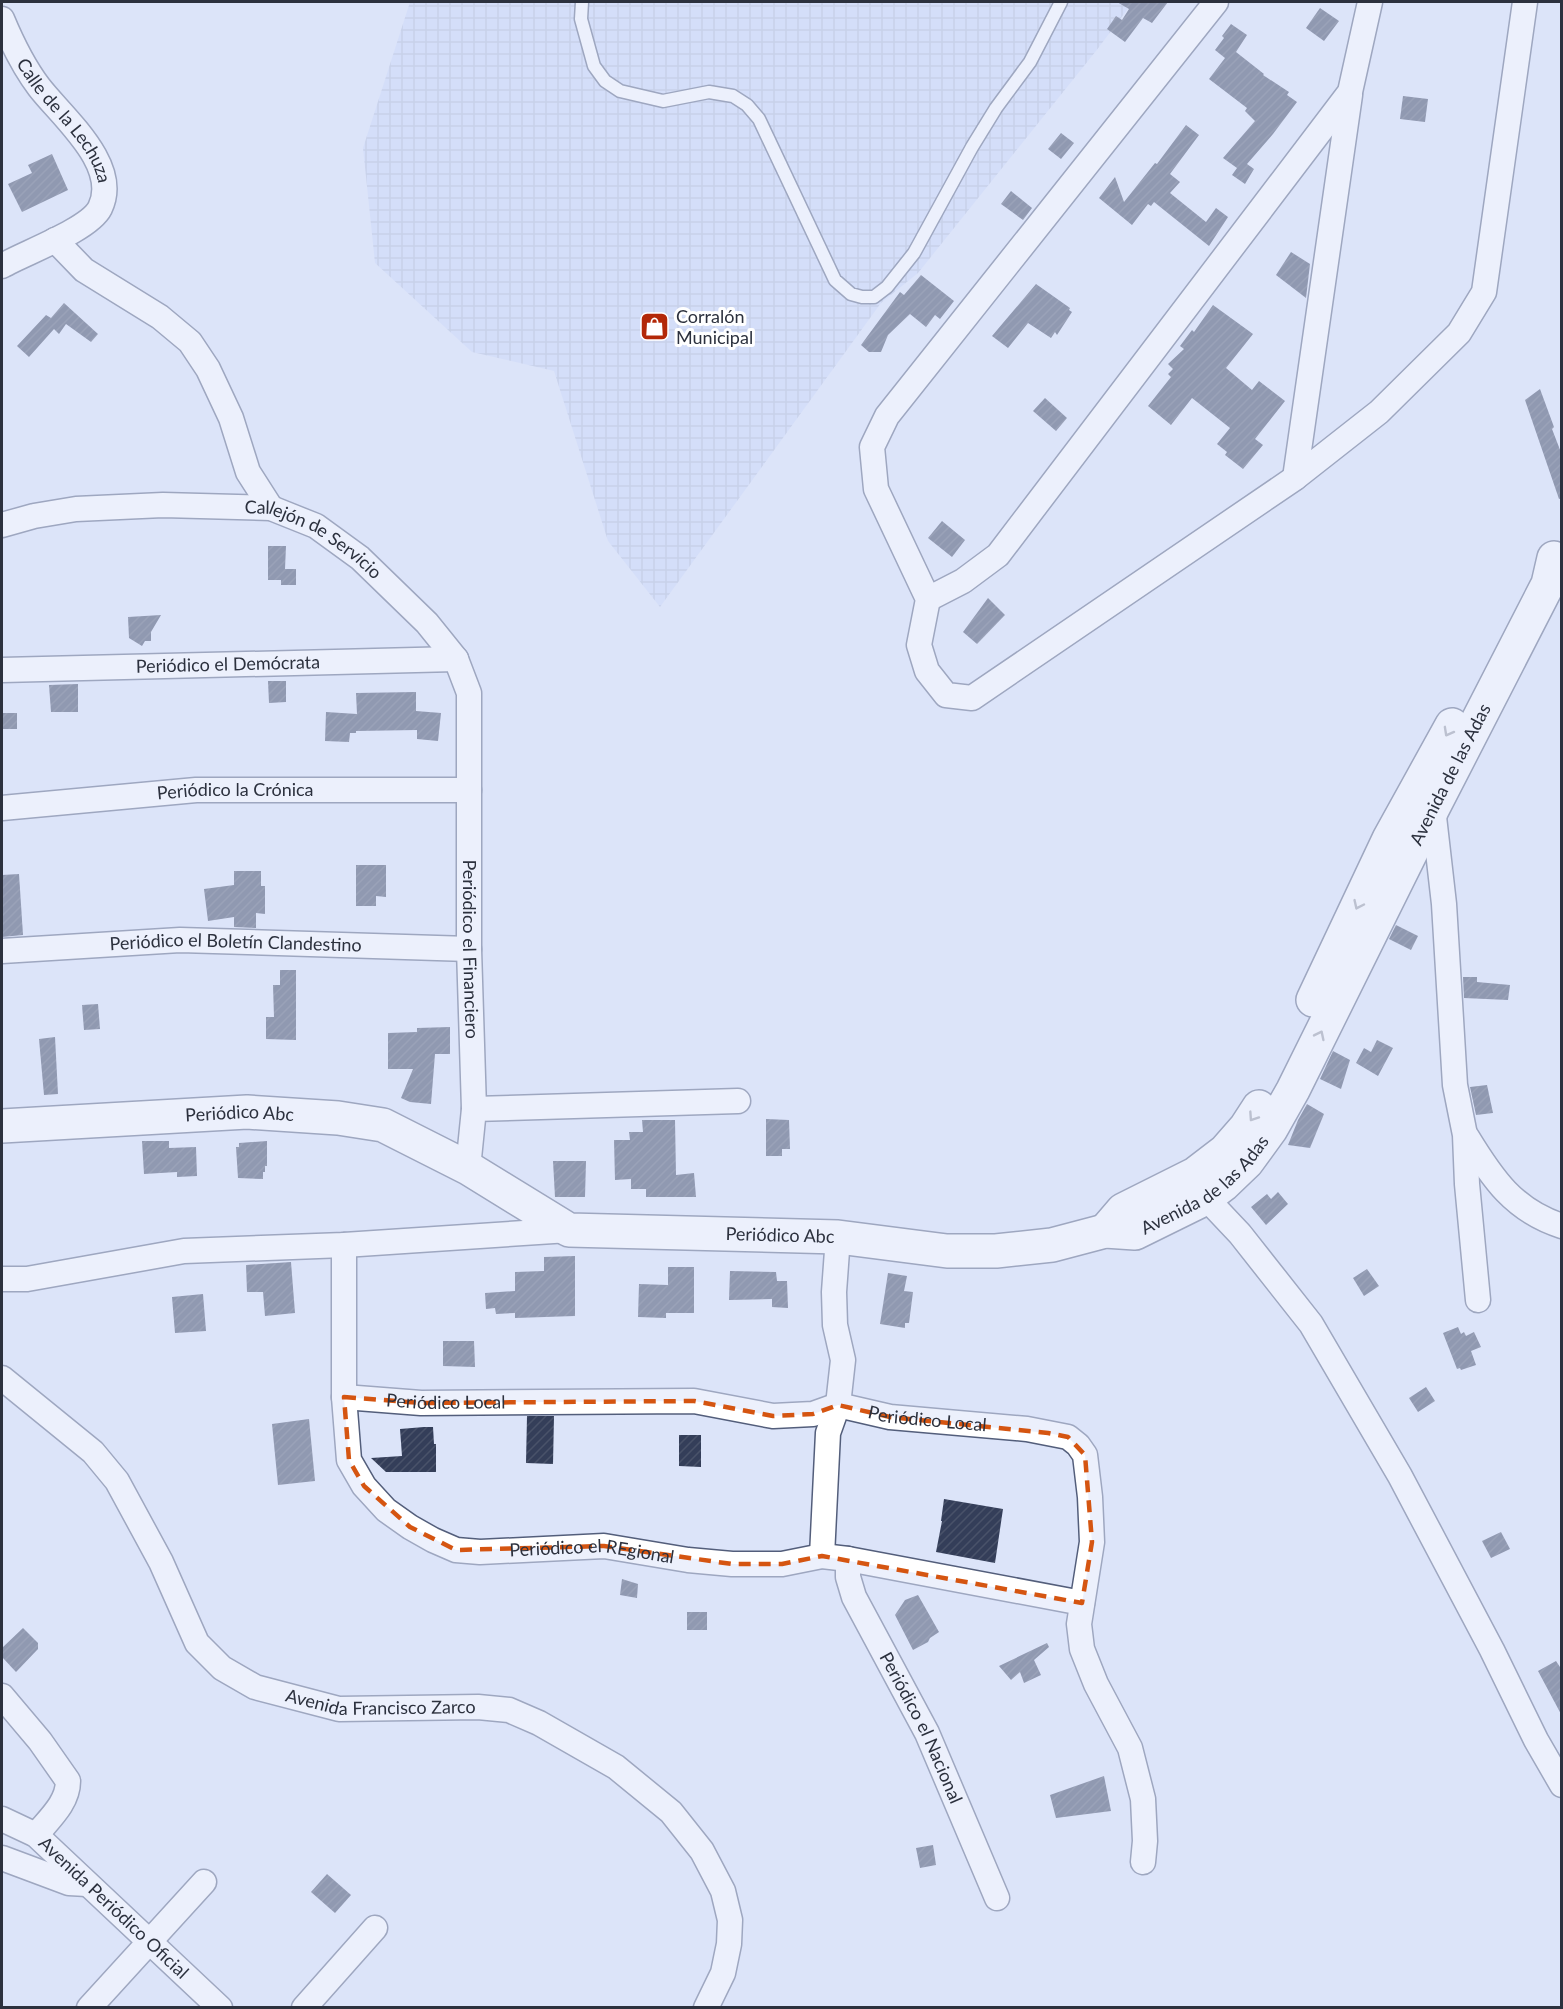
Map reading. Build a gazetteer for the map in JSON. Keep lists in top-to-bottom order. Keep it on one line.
{"streets":{"street":["Calle de la Lechuza","Callejón de Servicio","Periódico el Demócrata","Avenida de las Adas","Periódico la Crónica","Periódico el Boletín Clandestino","Periódico el Financiero","Periódico Abc","Periódico Local","Periódico el REgional","Avenida Francisco Zarco","Periódico el Nacional","Avenida Periódico Oficial"]},"crossings":[["Callejón de Servicio","Periódico el Demócrata"],["Callejón de Servicio","Periódico la Crónica"],["Callejón de Servicio","Periódico el Financiero"],["Avenida de las Adas","Periódico Abc"],["Periódico la Crónica","Periódico el Financiero"],["Periódico el Boletín Clandestino","Periódico el Financiero"],["Periódico Local","Periódico el REgional"],["Periódico el REgional","Periódico el Nacional"]],"places":{"shop":["Corralón Municipal"]}}
